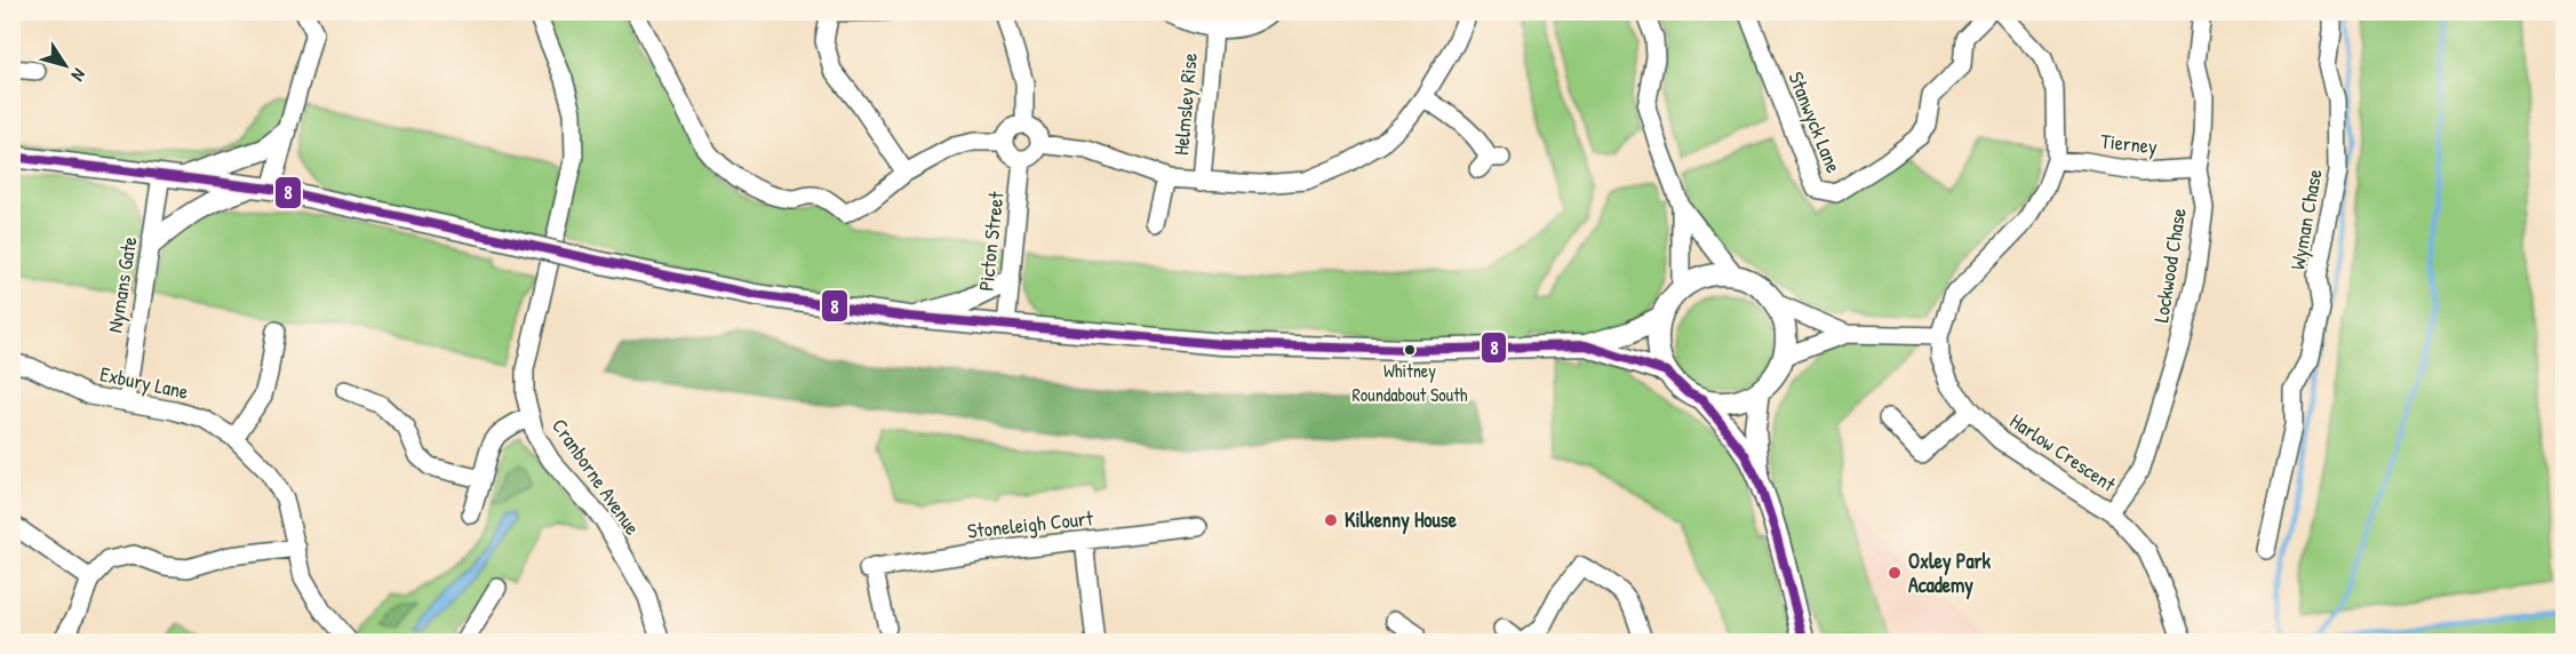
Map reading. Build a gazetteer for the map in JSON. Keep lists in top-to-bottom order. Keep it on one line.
{"streets":{"street":["Helmsley Rise","Stanwyck Lane","Tierney","Wyman Chase","Picton Street","Lockwood Chase","Nymans Gate","Exbury Lane","Harlow Crescent","Cranborne Avenue","Stoneleigh Court"]},"crossings":[["Tierney","Lockwood Chase"],["Tierney","Harlow Crescent"],["Lockwood Chase","Harlow Crescent"],["Nymans Gate","Exbury Lane"]],"places":["Whitney Roundabout South","Kilkenny House","Oxley Park Academy"],"lines":["transit line 8"],"north":"bottom right"}
